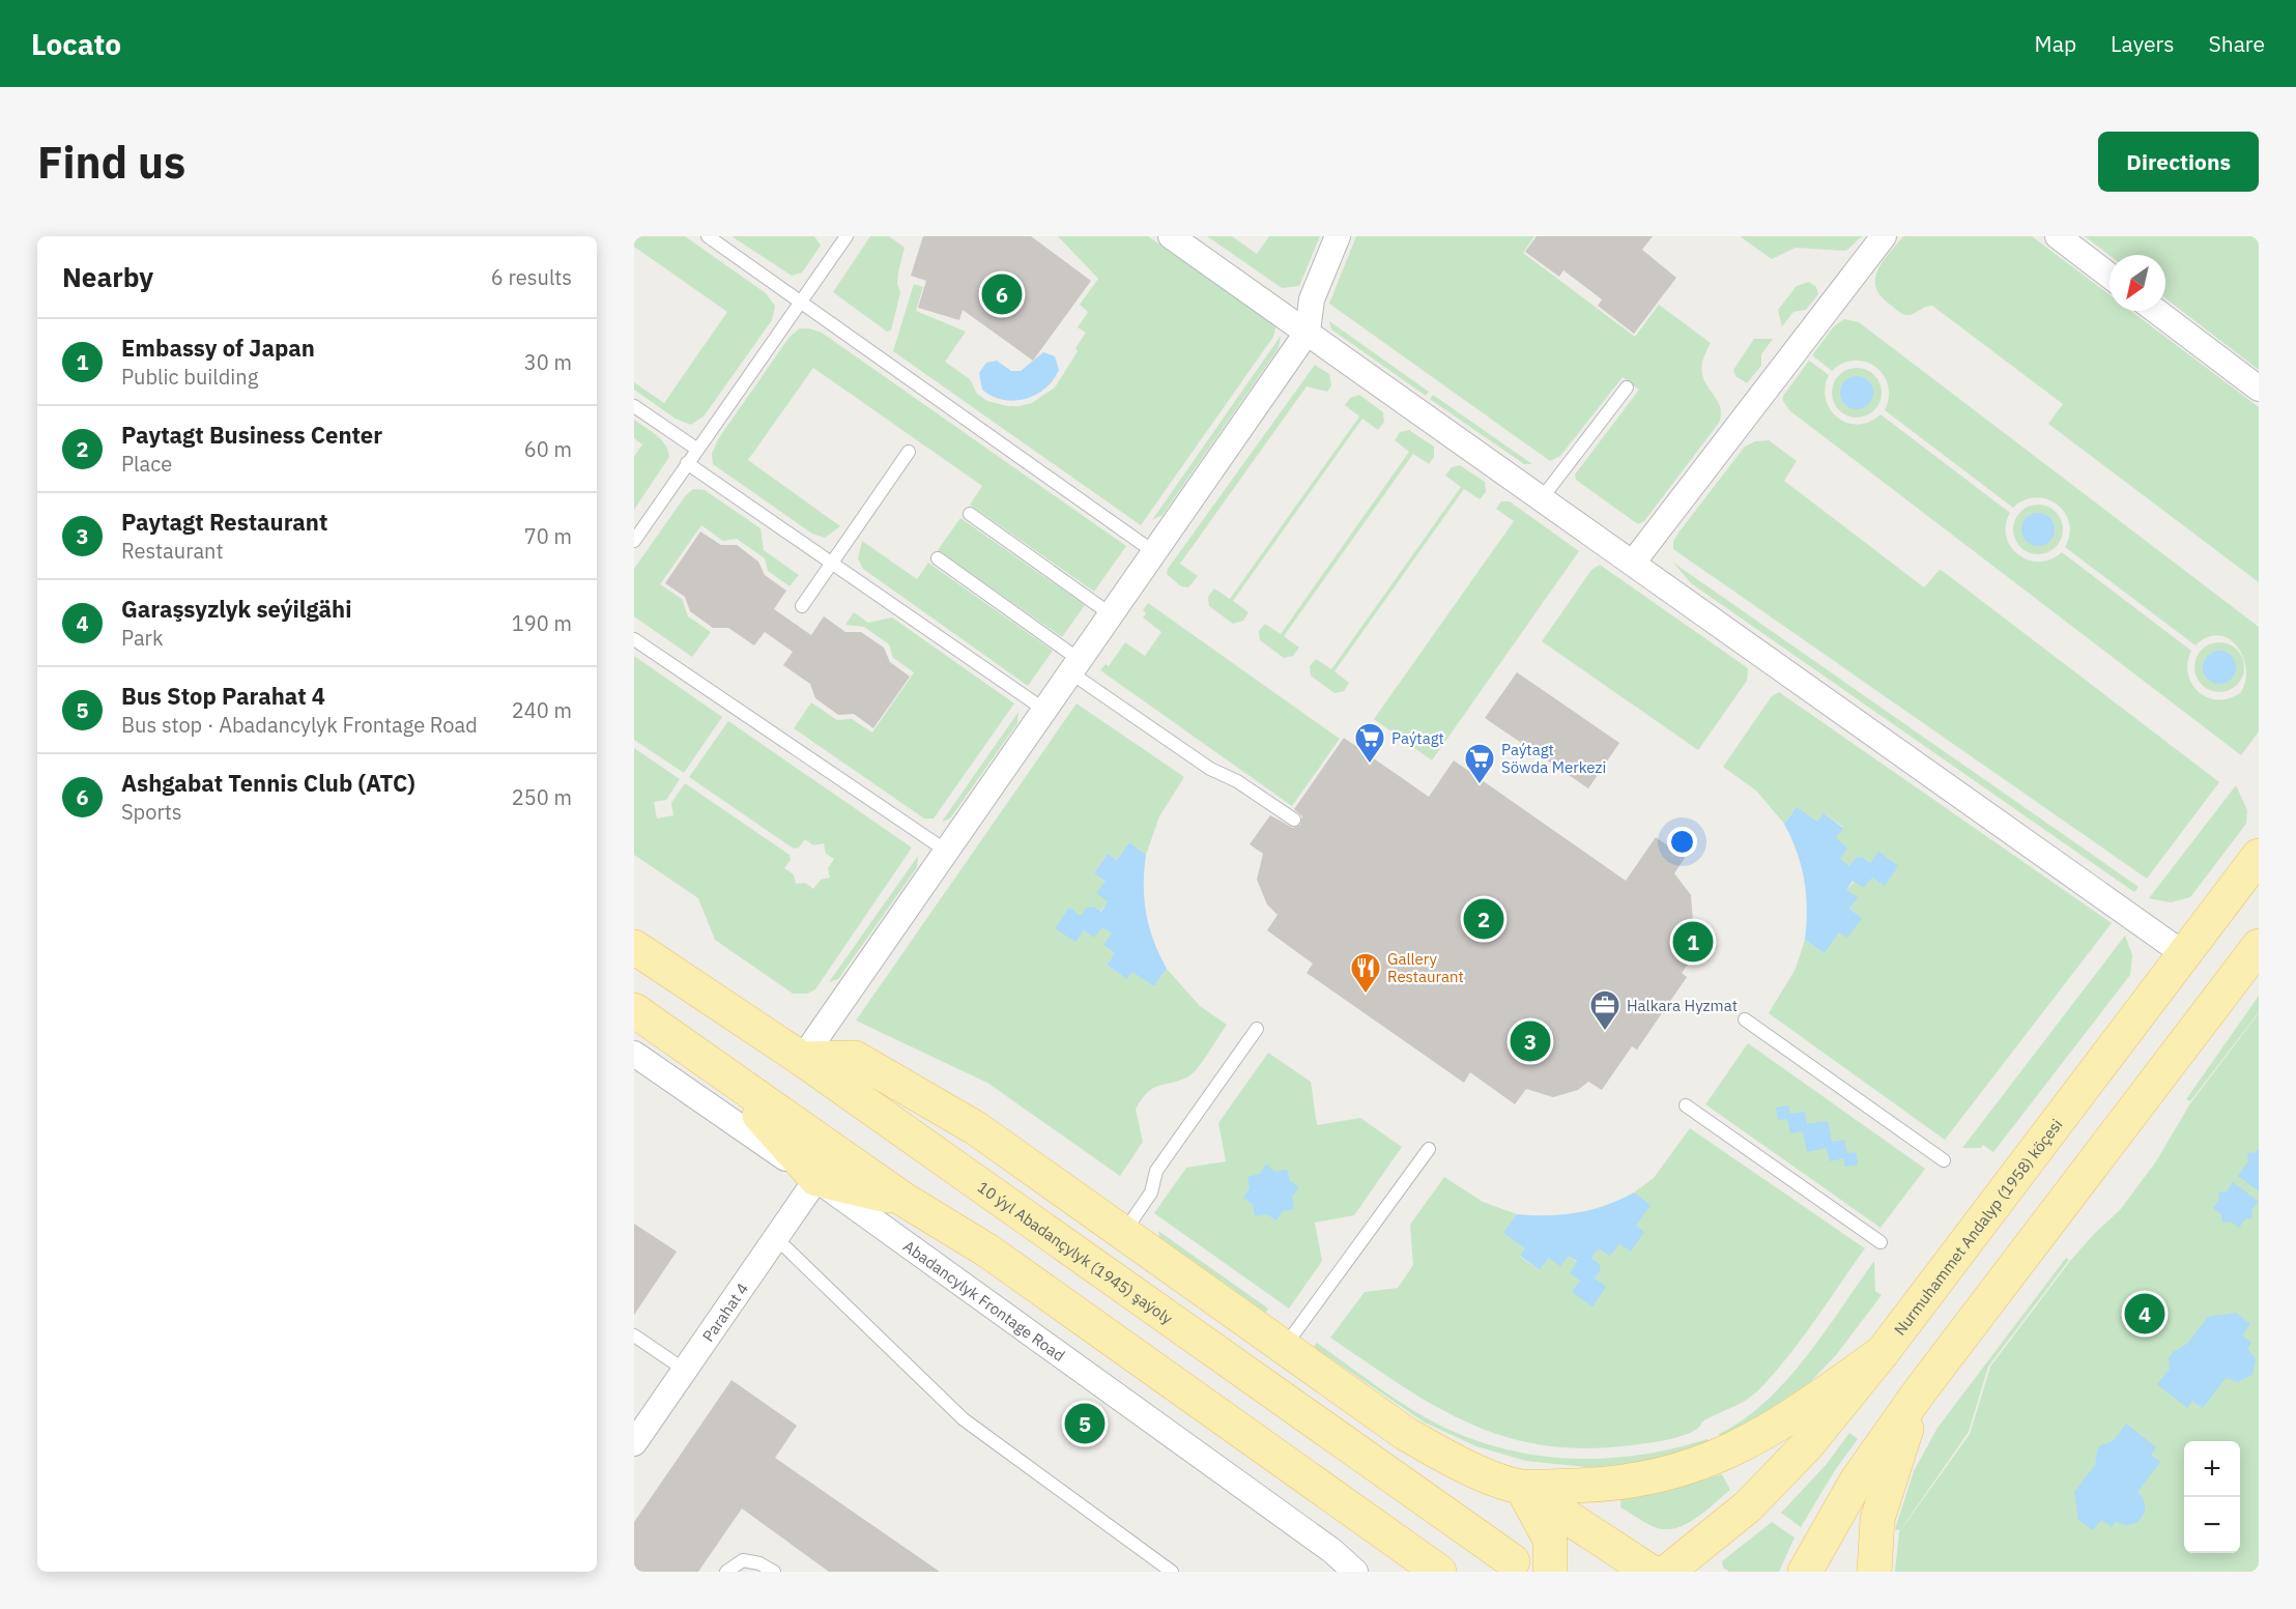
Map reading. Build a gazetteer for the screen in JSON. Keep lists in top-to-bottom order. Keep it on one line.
{"streets":{"main road":["Nurmuhammet Andalyp (1958) köçesi","10 ýyl Abadançylyk (1945) şaýoly"],"street":["Abadancylyk Frontage Road","Parahat 4"]},"crossings":[["Abadancylyk Frontage Road","Parahat 4"]],"places":{"supermarket":["Paýtagt","Paýtagt Söwda Merkezi"],"restaurant":["Gallery Restaurant"],"office":["Halkara Hyzmat"]},"north":"bottom left","page":{"header":"Locato","nav":["Map","Layers","Share"],"buttons":"Directions","title":"Find us","heading":["Nearby","6 results"],"pins":["6","2","1","3","4","5"],"list":[{"mark":"1","name":"Embassy of Japan","note":"Public building","value":"30 m"},{"mark":"2","name":"Paytagt Business Center","note":"Place","value":"60 m"},{"mark":"3","name":"Paytagt Restaurant","note":"Restaurant","value":"70 m"},{"mark":"4","name":"Garaşsyzlyk seýilgähi","note":"Park","value":"190 m"},{"mark":"5","name":"Bus Stop Parahat 4","note":"Bus stop · Abadancylyk Frontage Road","value":"240 m"},{"mark":"6","name":"Ashgabat Tennis Club (ATC)","note":"Sports","value":"250 m"}],"map_buttons":["+","−"]}}
